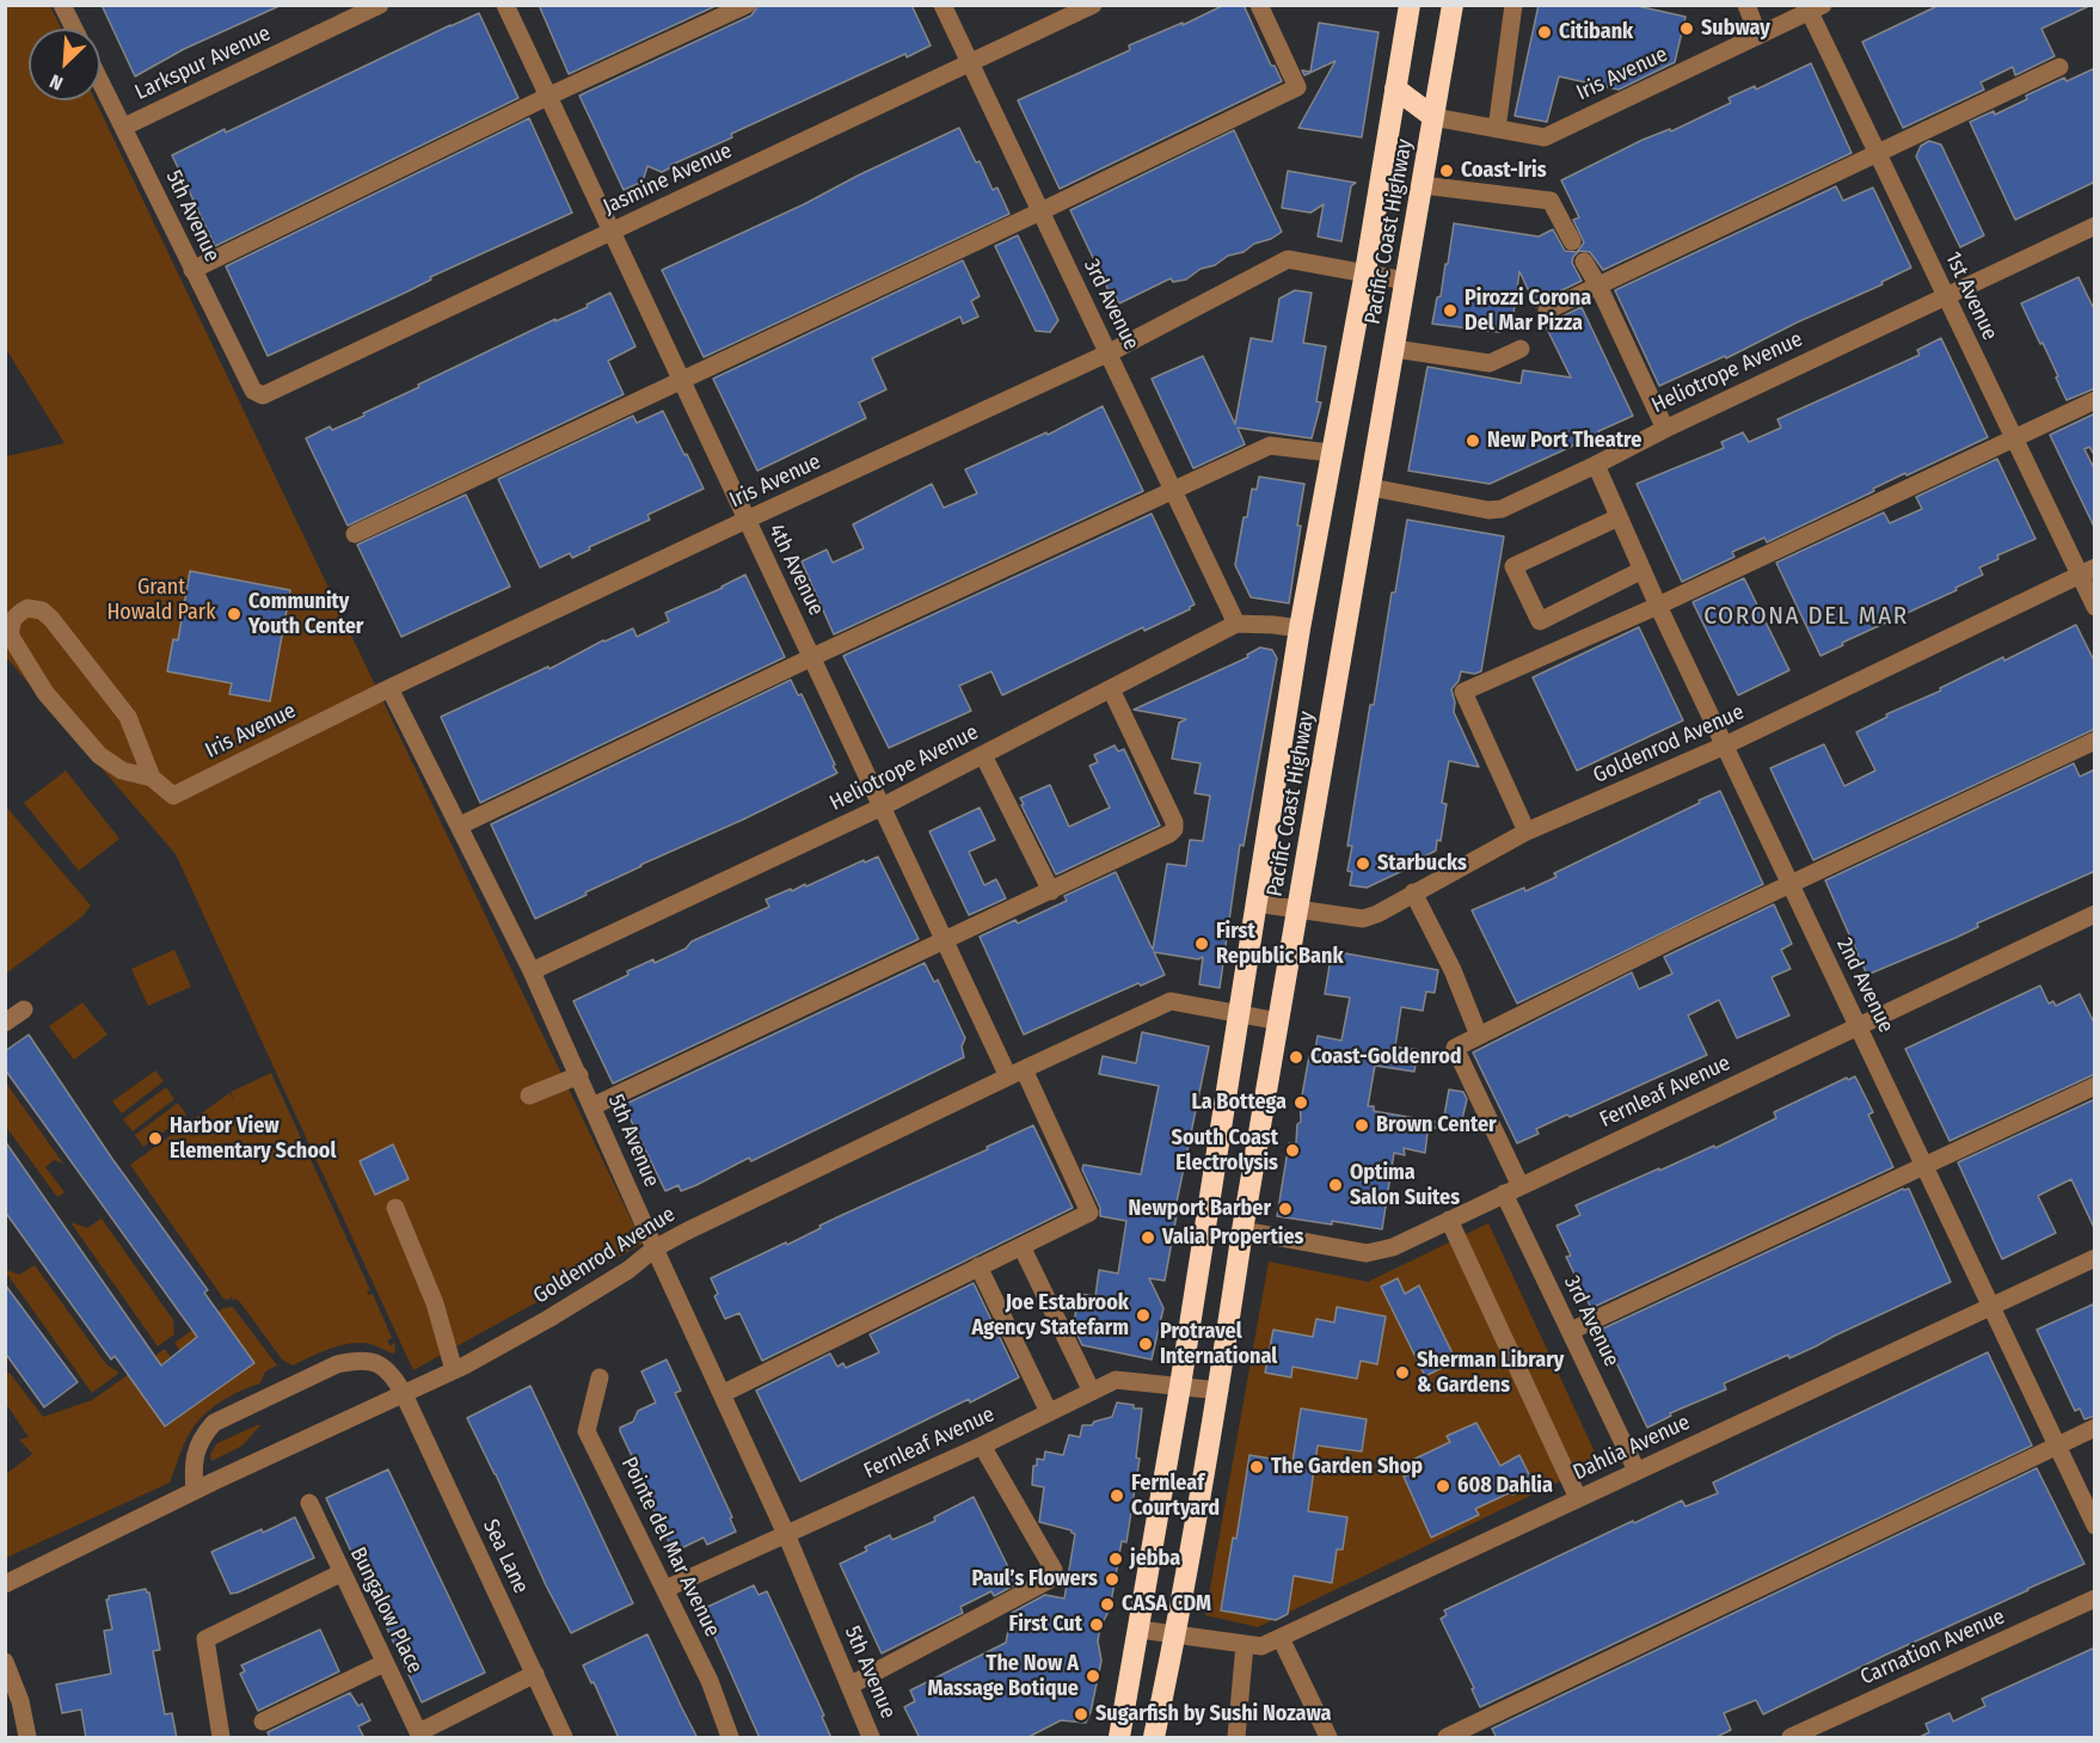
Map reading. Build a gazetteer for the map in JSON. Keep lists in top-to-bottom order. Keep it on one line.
{"streets":{"highway":["Pacific Coast Highway"],"street":["Larkspur Avenue","Iris Avenue","Jasmine Avenue","5th Avenue","1st Avenue","3rd Avenue","Heliotrope Avenue","4th Avenue","Goldenrod Avenue","2nd Avenue","Fernleaf Avenue","Dahlia Avenue","Pointe del Mar Avenue","Sea Lane","Bungalow Place","Carnation Avenue"]},"crossings":[["Larkspur Avenue","5th Avenue"],["Iris Avenue","5th Avenue"],["Iris Avenue","Pacific Coast Highway"],["Iris Avenue","1st Avenue"],["Iris Avenue","3rd Avenue"],["Iris Avenue","4th Avenue"],["Jasmine Avenue","5th Avenue"],["Jasmine Avenue","3rd Avenue"],["Jasmine Avenue","4th Avenue"],["5th Avenue","Heliotrope Avenue"],["5th Avenue","Goldenrod Avenue"],["5th Avenue","Fernleaf Avenue"],["Pacific Coast Highway","Heliotrope Avenue"],["Pacific Coast Highway","Goldenrod Avenue"],["Pacific Coast Highway","Fernleaf Avenue"],["Pacific Coast Highway","Dahlia Avenue"],["1st Avenue","Heliotrope Avenue"],["1st Avenue","Goldenrod Avenue"],["3rd Avenue","Heliotrope Avenue"],["3rd Avenue","Fernleaf Avenue"],["3rd Avenue","Dahlia Avenue"],["Heliotrope Avenue","4th Avenue"],["Heliotrope Avenue","2nd Avenue"],["4th Avenue","Goldenrod Avenue"],["Goldenrod Avenue","2nd Avenue"],["Goldenrod Avenue","Sea Lane"],["2nd Avenue","Fernleaf Avenue"],["2nd Avenue","Dahlia Avenue"],["Fernleaf Avenue","Pointe del Mar Avenue"]],"districts":["CORONA DEL MAR"],"parks":["Grant Howald Park"],"places":["Subway","Citibank","Coast-Iris","Pirozzi Corona Del Mar Pizza","New Port Theatre","Community Youth Center","Starbucks","First Republic Bank","Coast-Goldenrod","La Bottega","Brown Center","Harbor View Elementary School","South Coast Electrolysis","Optima Salon Suites","Newport Barber","Valia Properties","Joe Estabrook Agency Statefarm","Protravel International","Sherman Library & Gardens","The Garden Shop","608 Dahlia","Fernleaf Courtyard","jebba","Paul’s Flowers","CASA CDM","First Cut","The Now A Massage Botique","Sugarfish by Sushi Nozawa"],"north":"bottom left"}
